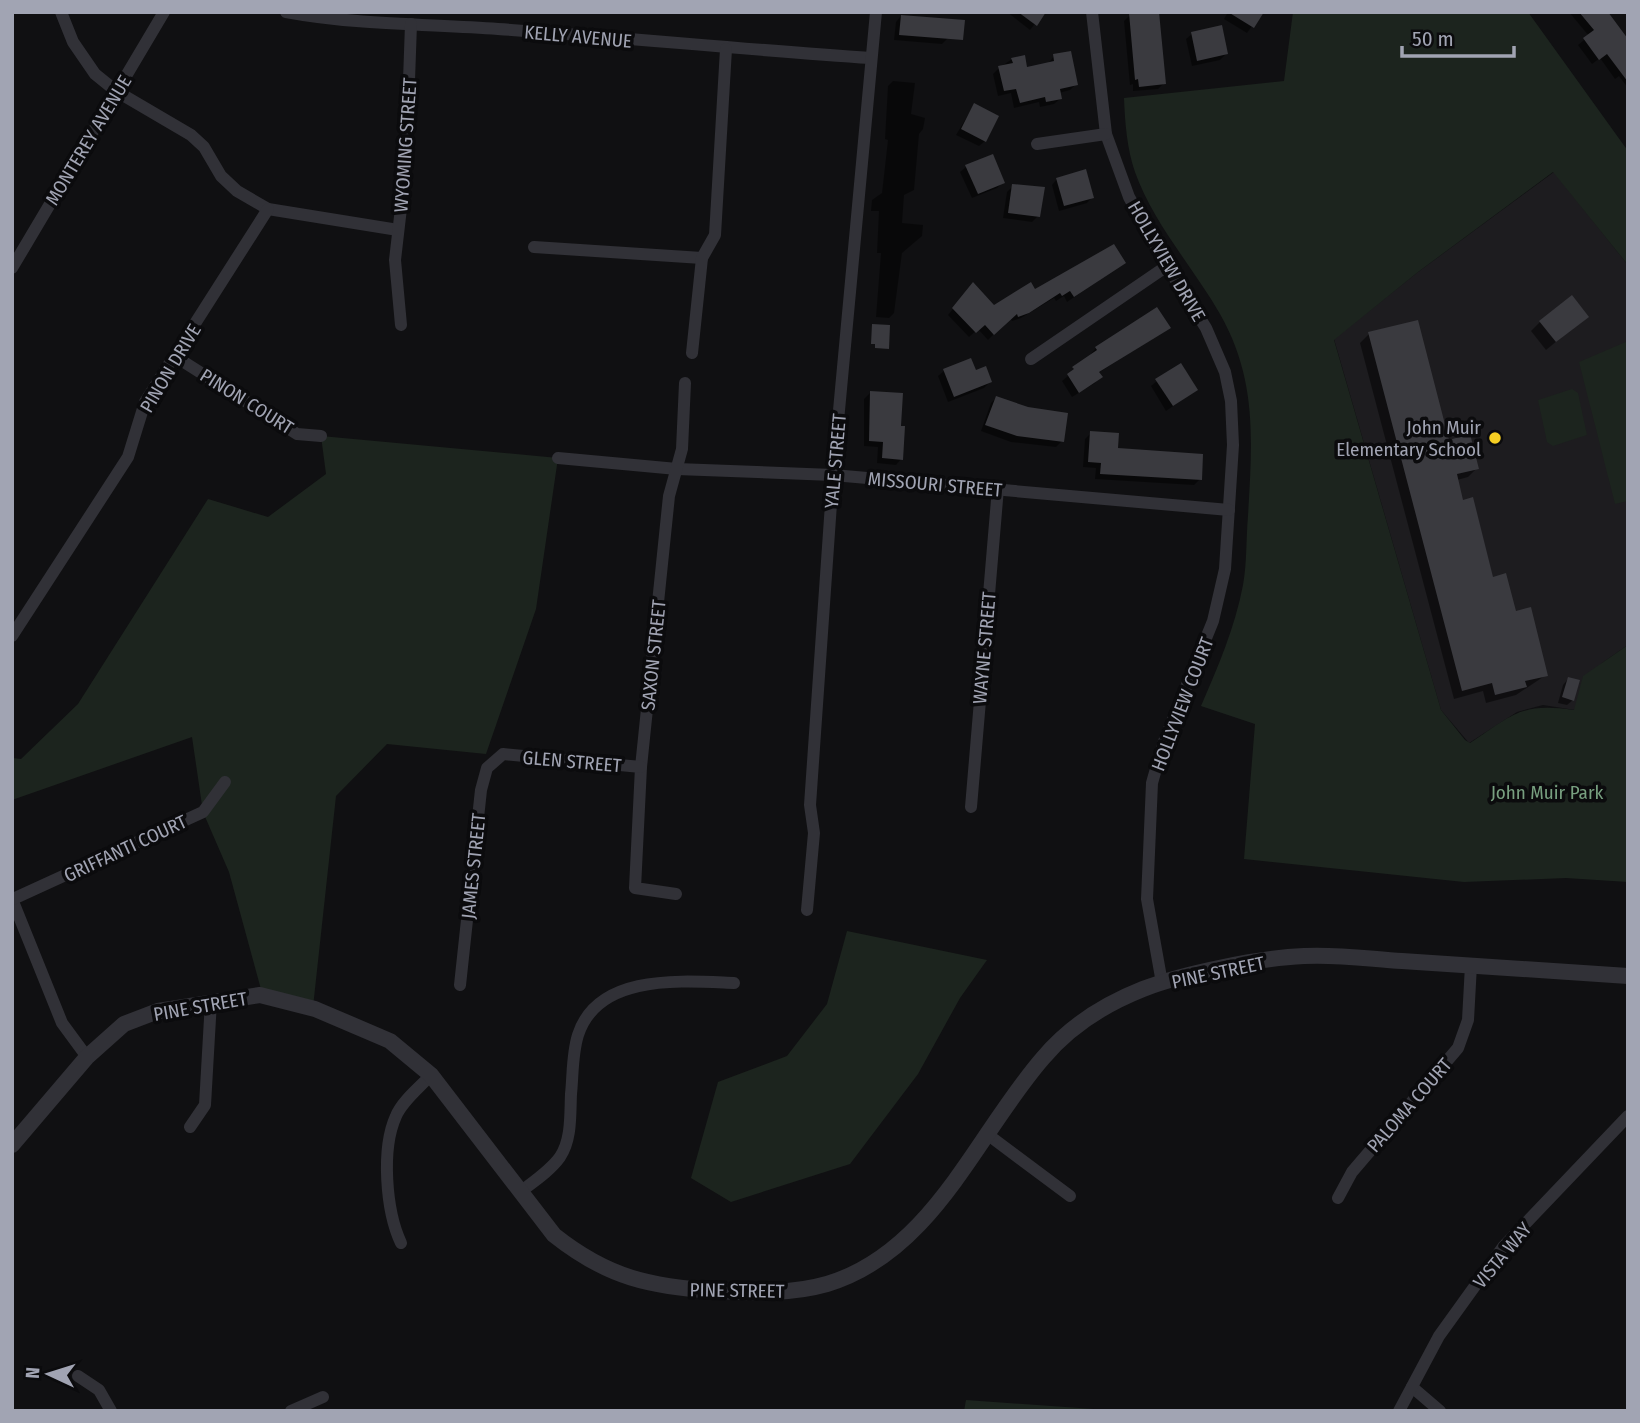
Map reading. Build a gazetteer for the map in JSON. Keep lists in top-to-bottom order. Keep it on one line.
{"streets":{"street":["KELLY AVENUE","MONTEREY AVENUE","WYOMING STREET","HOLLYVIEW DRIVE","PINON DRIVE","PINON COURT","YALE STREET","MISSOURI STREET","WAYNE STREET","SAXON STREET","HOLLYVIEW COURT","GLEN STREET","GRIFFANTI COURT","JAMES STREET","PINE STREET","PALOMA COURT","VISTA WAY"]},"crossings":[["KELLY AVENUE","WYOMING STREET"],["KELLY AVENUE","YALE STREET"],["MONTEREY AVENUE","WYOMING STREET"],["WYOMING STREET","PINON DRIVE"],["HOLLYVIEW DRIVE","MISSOURI STREET"],["HOLLYVIEW DRIVE","HOLLYVIEW COURT"],["PINON DRIVE","PINON COURT"],["YALE STREET","MISSOURI STREET"],["MISSOURI STREET","WAYNE STREET"],["MISSOURI STREET","SAXON STREET"],["MISSOURI STREET","HOLLYVIEW COURT"],["SAXON STREET","GLEN STREET"],["HOLLYVIEW COURT","PINE STREET"],["GLEN STREET","JAMES STREET"],["PINE STREET","PALOMA COURT"]],"parks":["John Muir Park"],"places":["John Muir Elementary School"],"scale_bar":"50 m","north":"left"}
